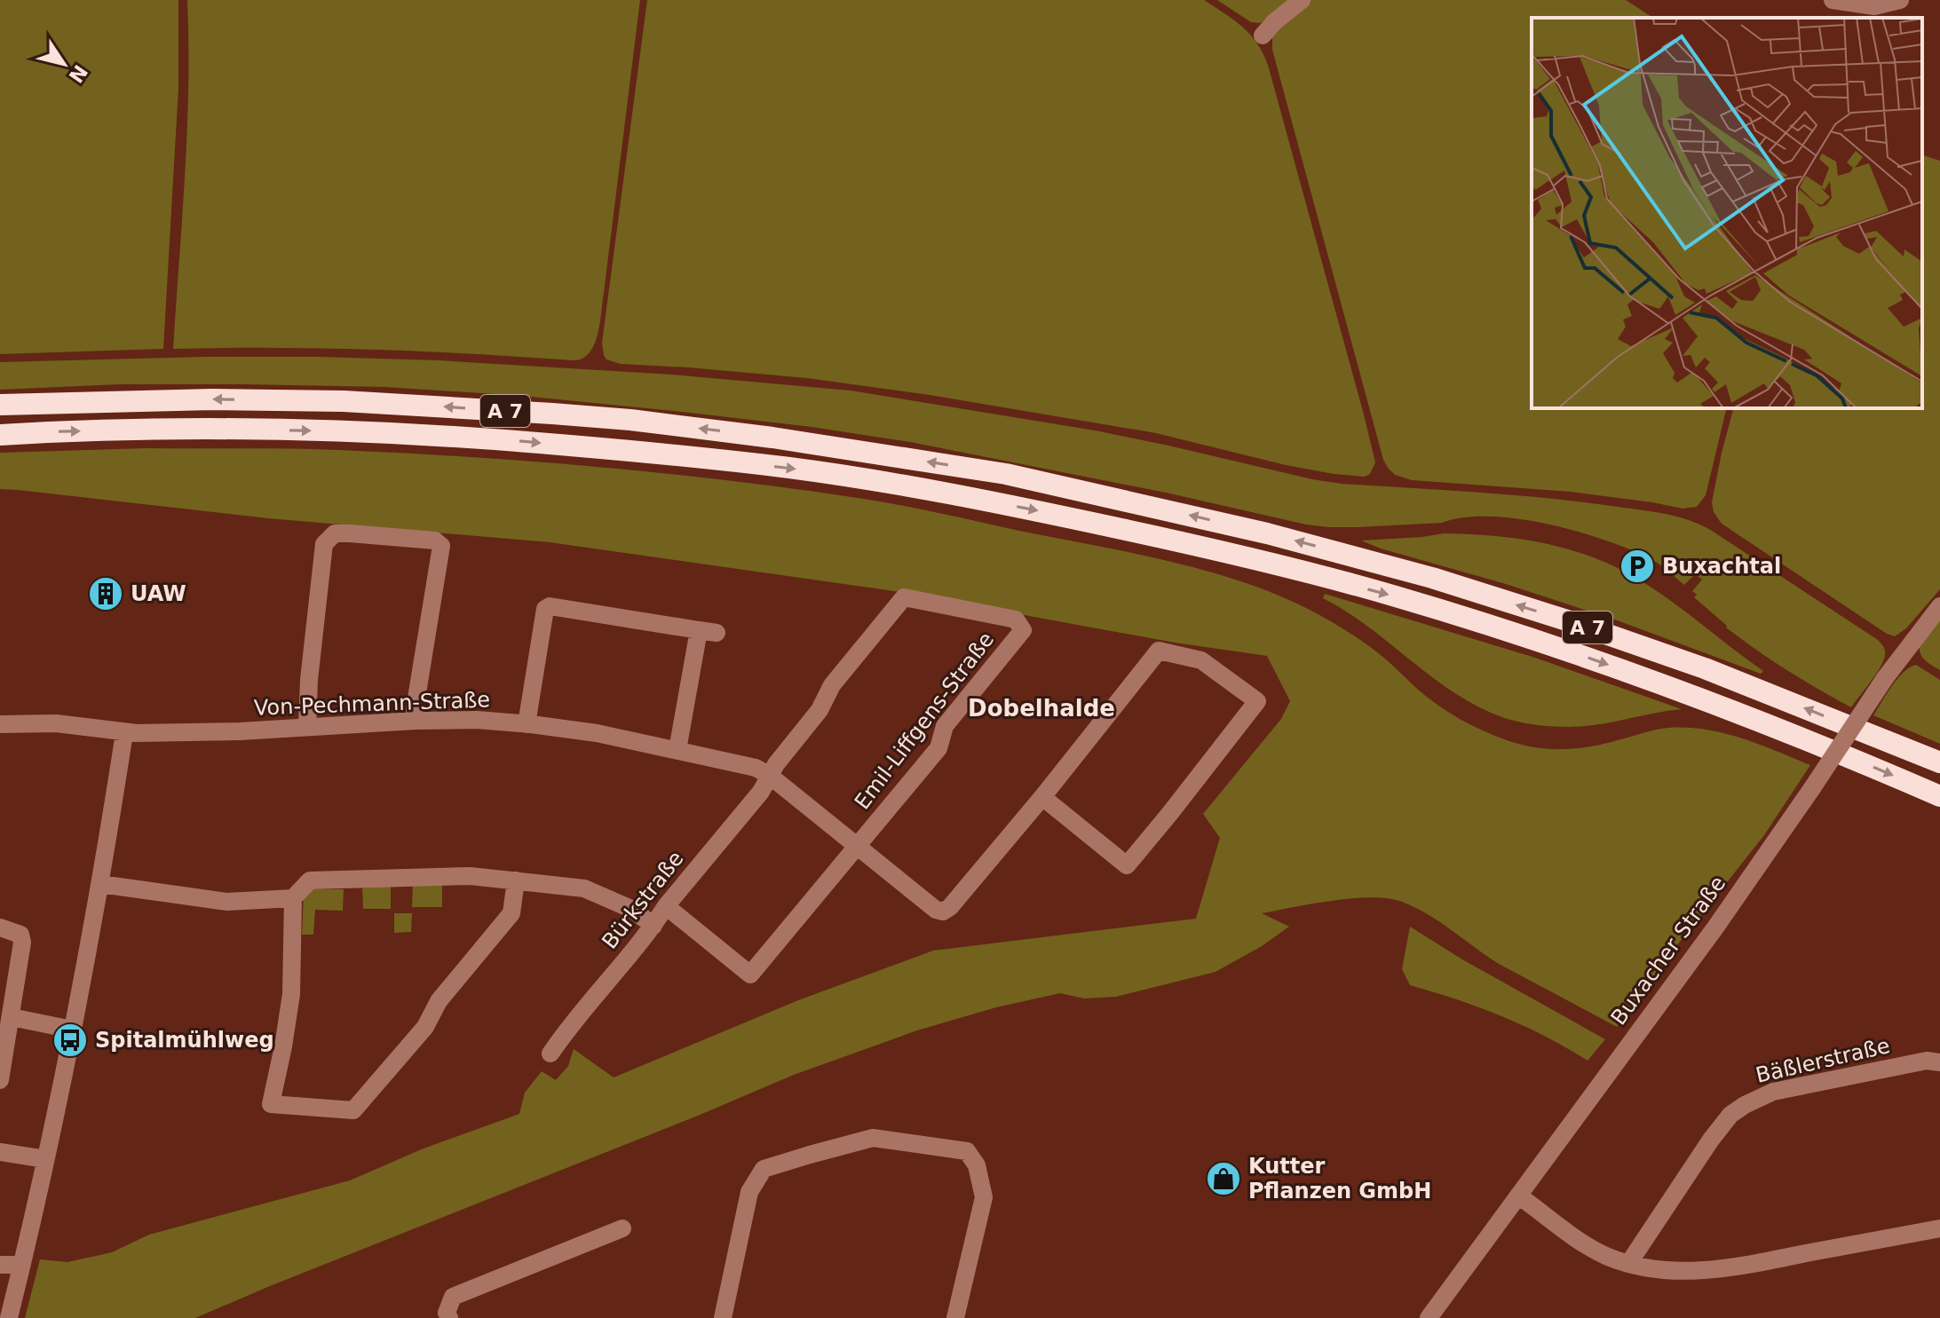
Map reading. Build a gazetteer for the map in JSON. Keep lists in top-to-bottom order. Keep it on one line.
{"streets":{"highway":["A 7"],"street":["Von-Pechmann-Straße","Emil-Liffgens-Straße","Bürkstraße","Buxacher Straße","Bäßlerstraße"]},"crossings":[["Von-Pechmann-Straße","Emil-Liffgens-Straße"],["Von-Pechmann-Straße","Bürkstraße"],["Emil-Liffgens-Straße","Bürkstraße"]],"districts":["Dobelhalde"],"places":{"parking":["Buxachtal"],"building":["UAW"],"bus stop":["Spitalmühlweg"],"shop":["Kutter Pflanzen GmbH"]},"north":"bottom right"}
